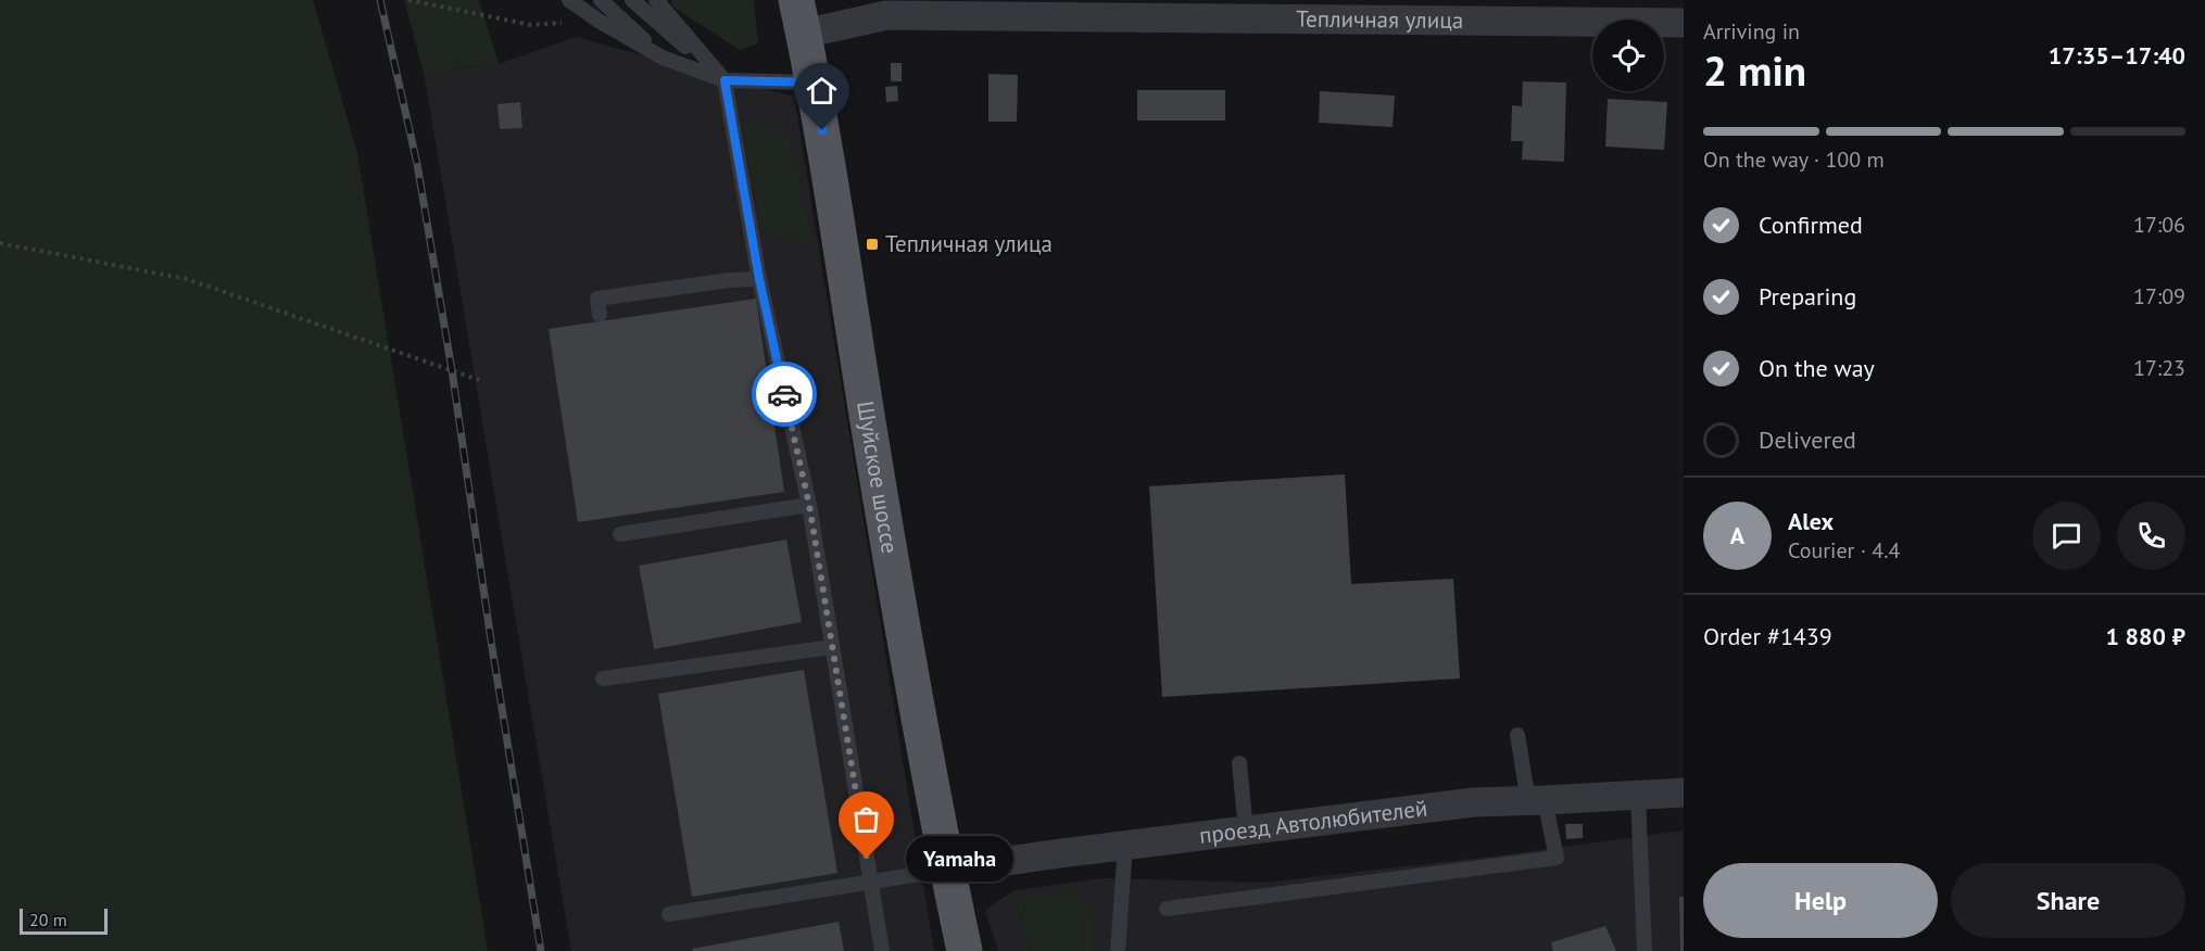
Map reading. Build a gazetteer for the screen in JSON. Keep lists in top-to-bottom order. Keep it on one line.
{"streets":{"main road":["Шуйское шоссе"],"street":["Тепличная улица","проезд Автолюбителей"]},"crossings":[["Тепличная улица","Шуйское шоссе"],["Шуйское шоссе","проезд Автолюбителей"]],"places":{"transit":["Тепличная улица"],"other":["Yamaha"]},"scale_bar":"20 m","page":{"heading":["2 min","Arriving in","17:35–17:40"],"panel":["Alex","Courier · 4.4","Order #1439","1 880 ₽"],"bar":"On the way · 100 m","list":[["Confirmed","17:06"],["Preparing","17:09"],["On the way","17:23"],"Delivered"],"round":"A","bubble":"Yamaha","buttons":["Help","Share"],"scale":"20 m"}}
